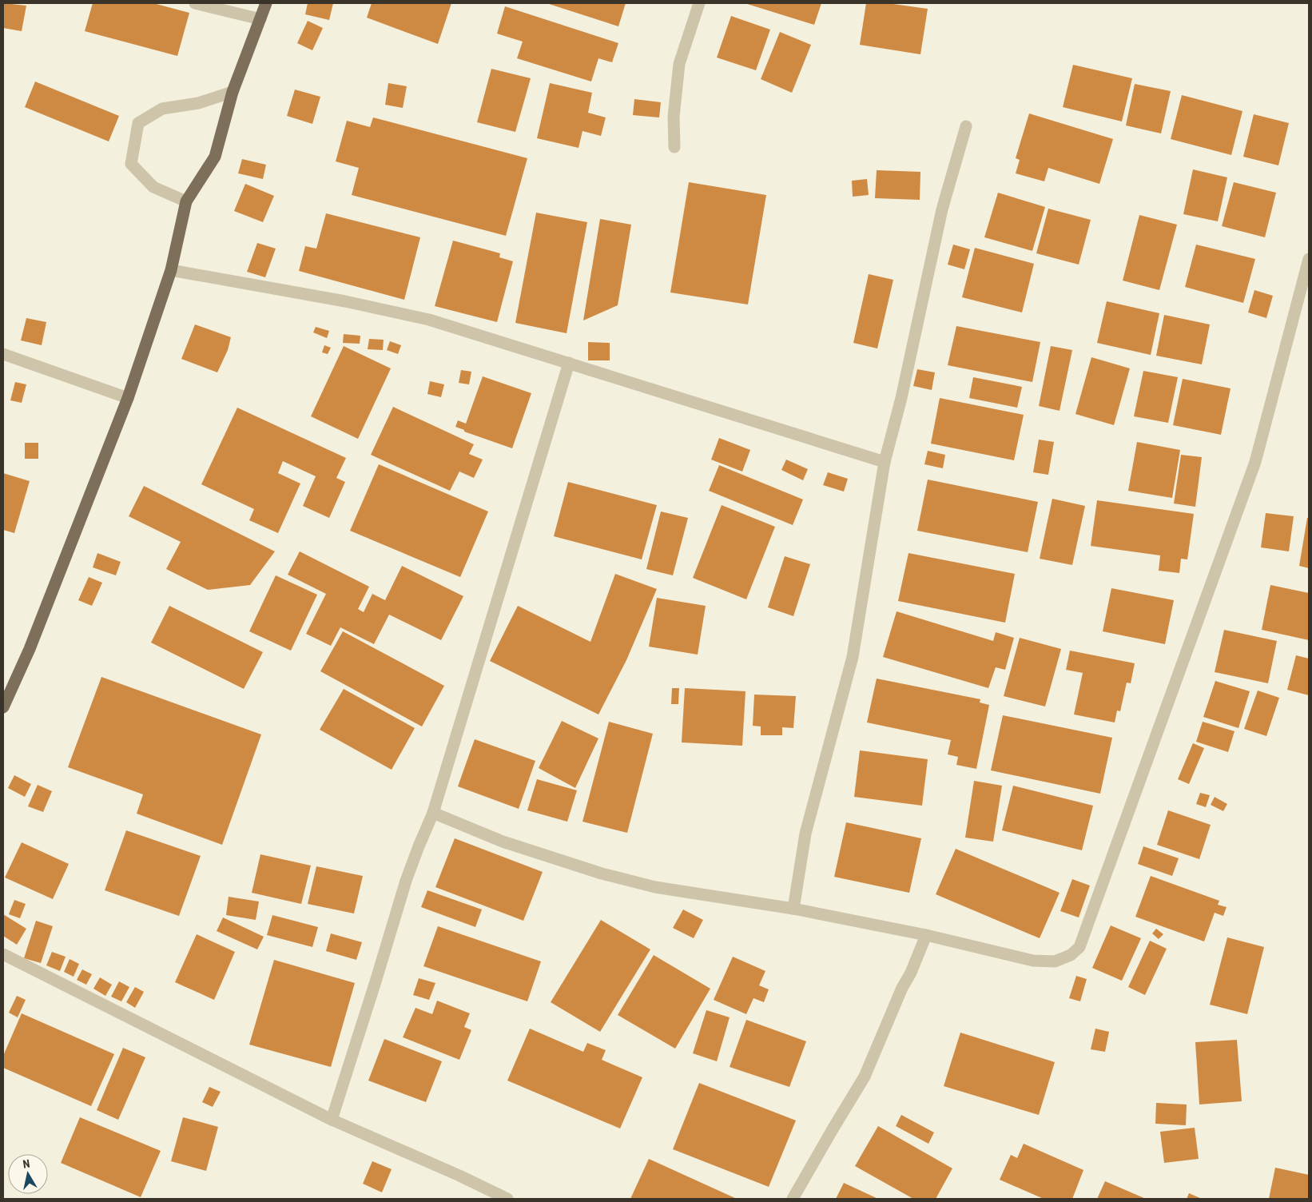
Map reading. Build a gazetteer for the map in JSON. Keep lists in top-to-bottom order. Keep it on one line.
{"north":"top"}
